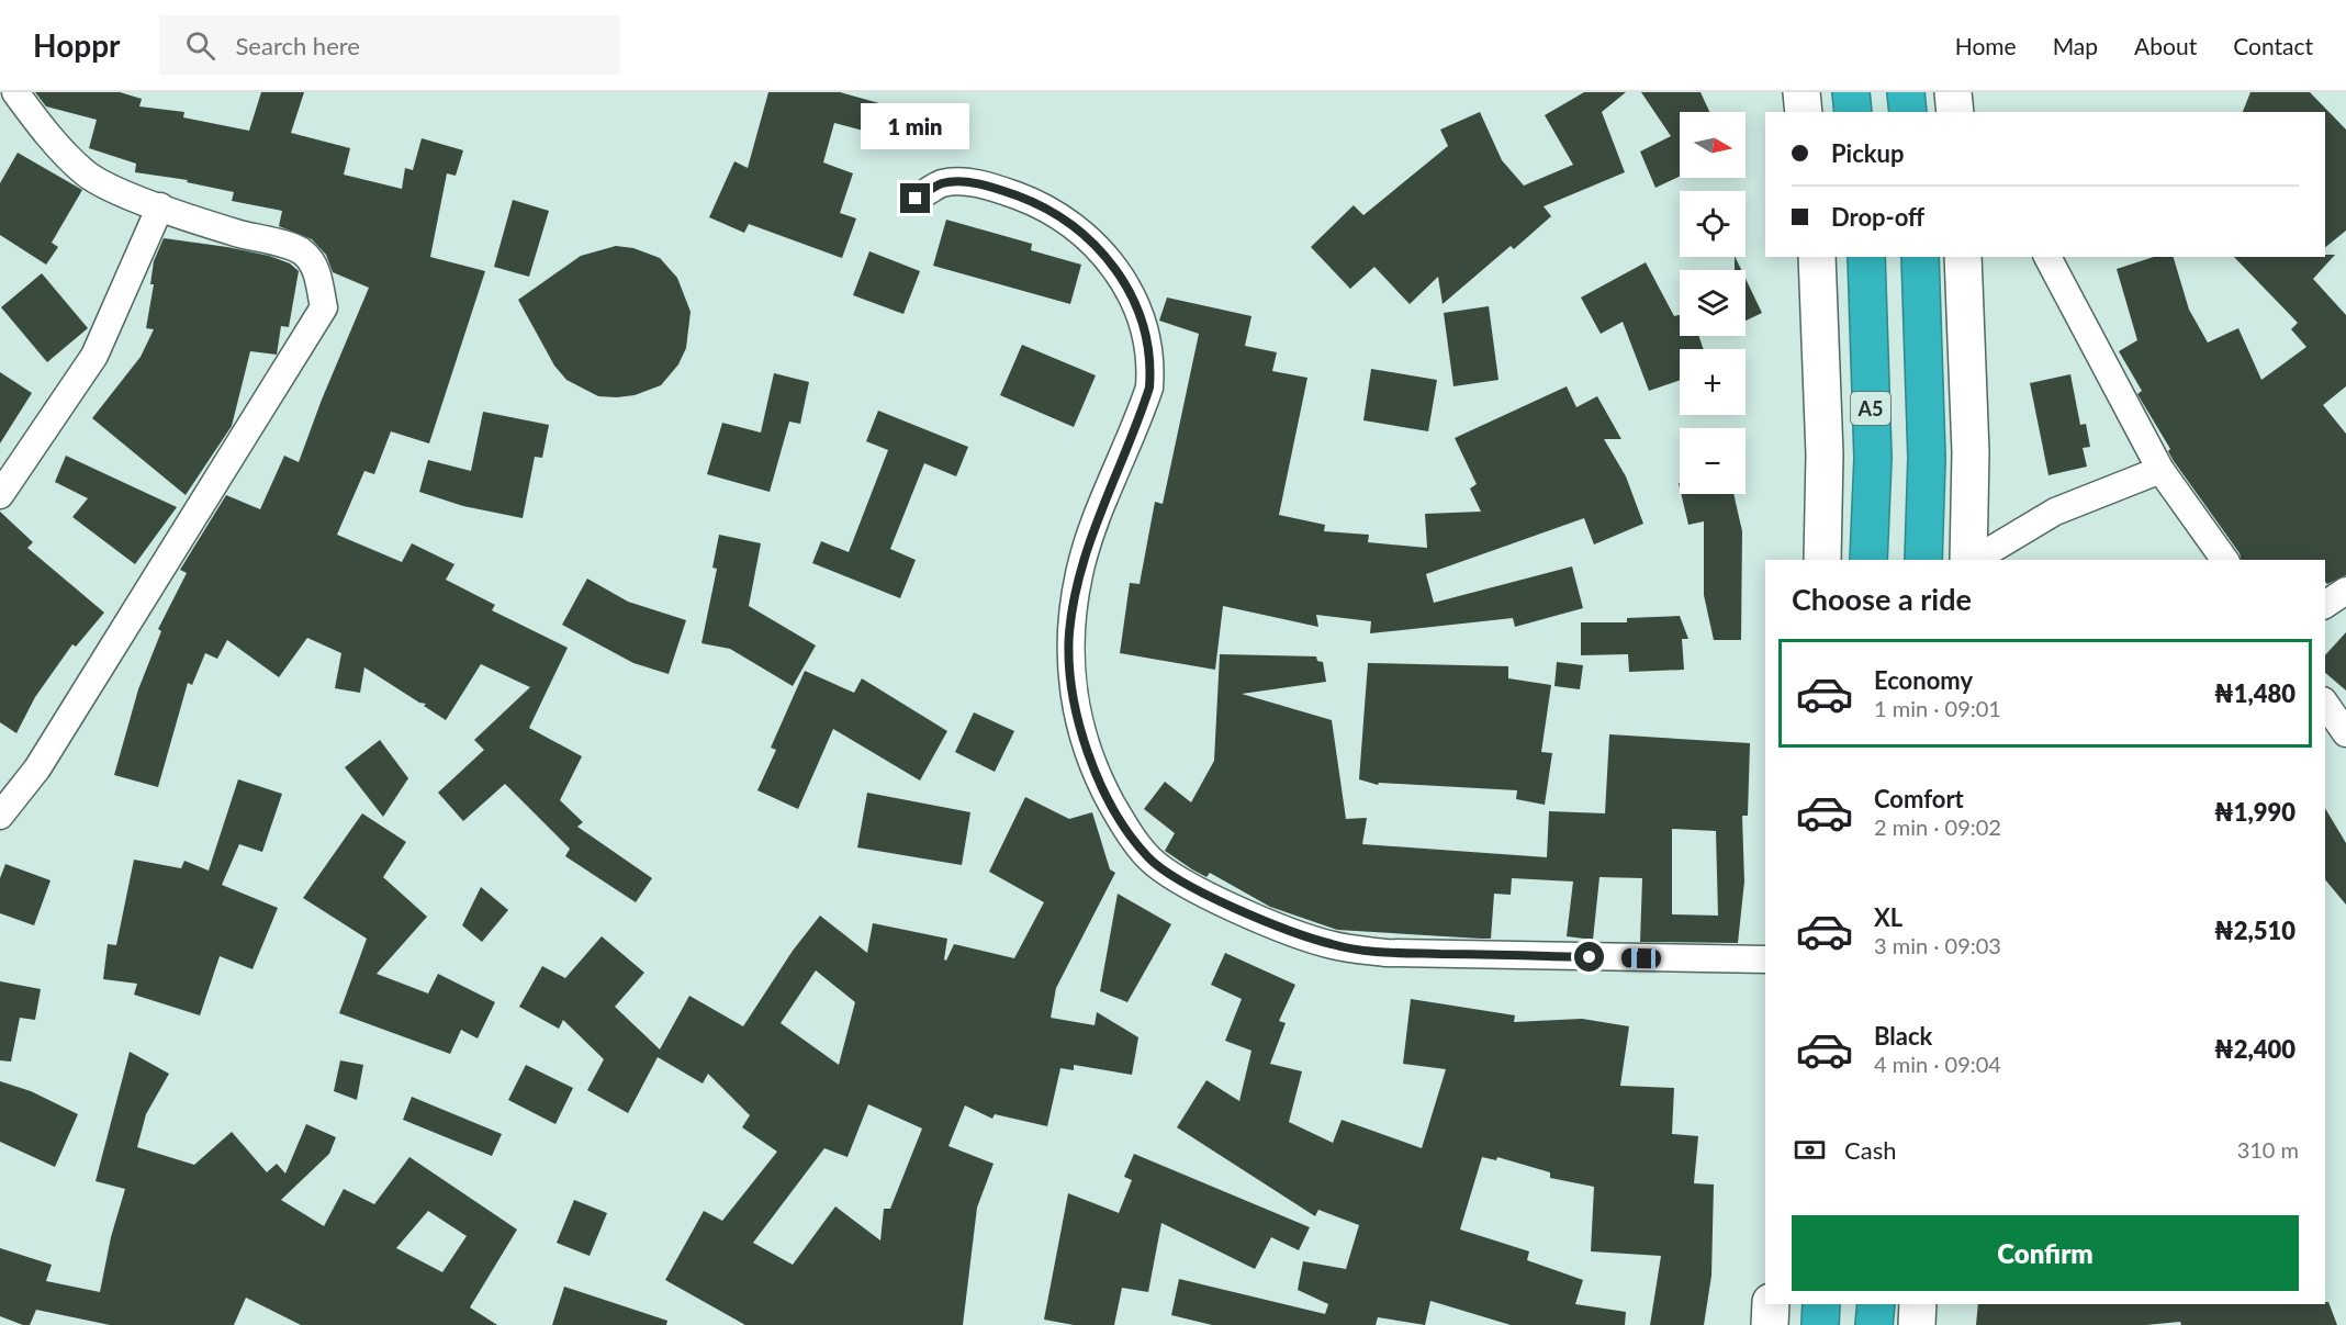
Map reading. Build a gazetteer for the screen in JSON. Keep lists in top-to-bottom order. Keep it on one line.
{"streets":{"highway":["A5"]},"north":"right","page":{"header":"Hoppr","search":"Search here","nav":["Home","Map","About","Contact"],"bubble":"1 min","map_buttons":["+","−"],"banner":["Pickup","Drop-off"],"heading":"Choose a ride","list":[{"name":"Economy","note":"1 min · 09:01","value":"₦1,480"},{"name":"Comfort","note":"2 min · 09:02","value":"₦1,990"},{"name":"XL","note":"3 min · 09:03","value":"₦2,510"},{"name":"Black","note":"4 min · 09:04","value":"₦2,400"}],"pay":["Cash","310 m"],"buttons":"Confirm"}}
